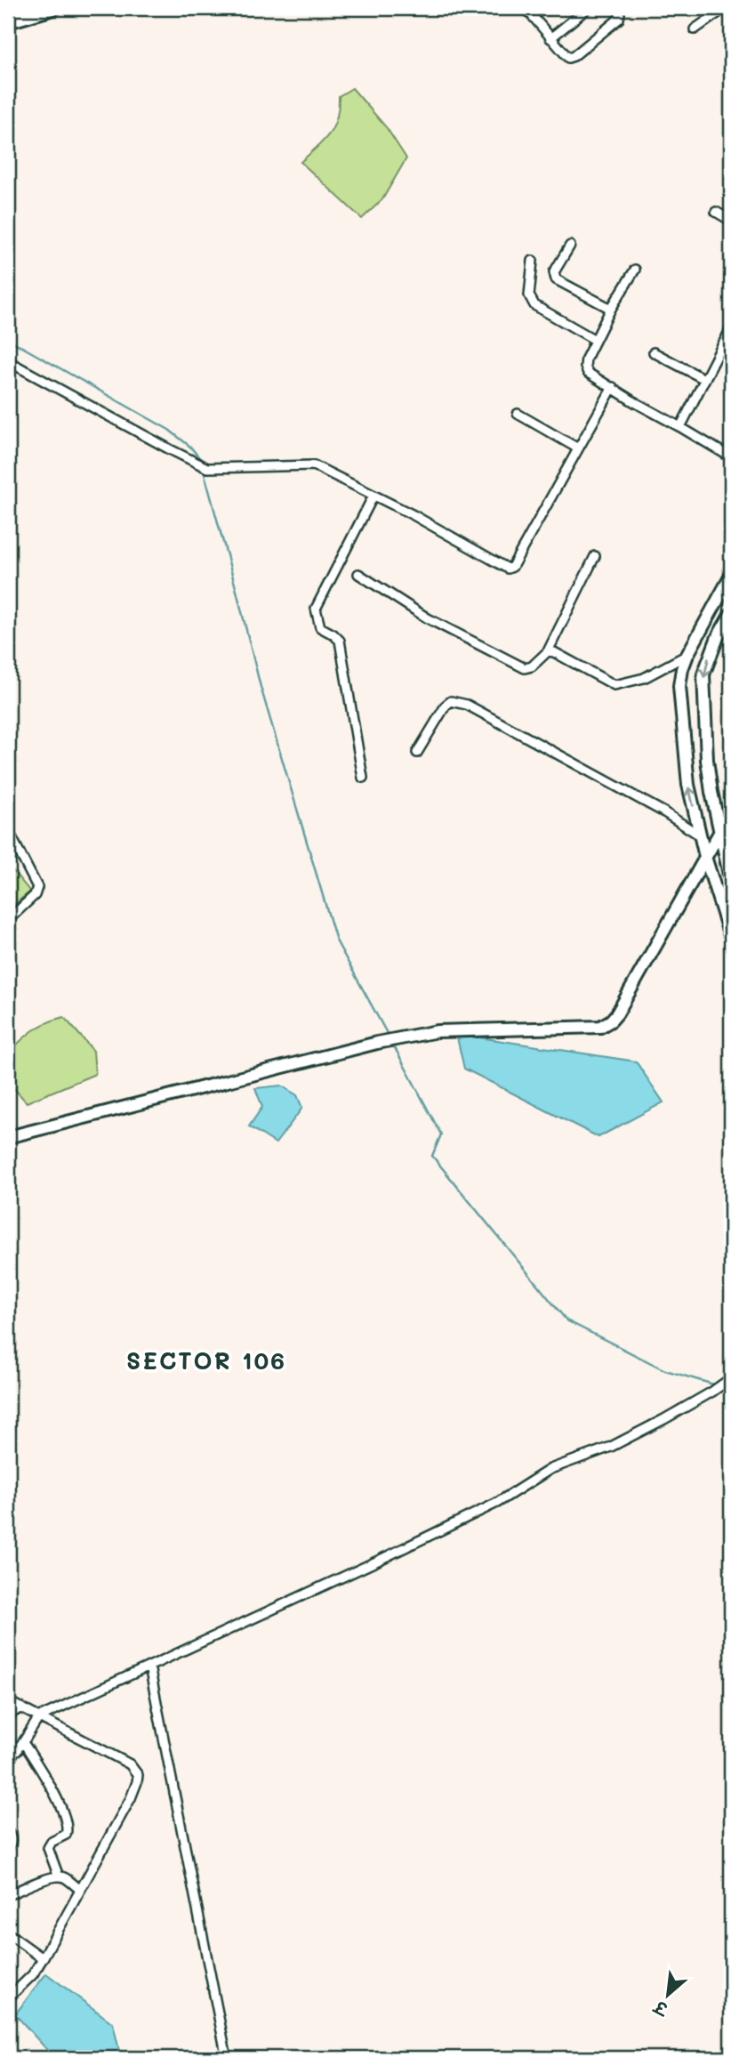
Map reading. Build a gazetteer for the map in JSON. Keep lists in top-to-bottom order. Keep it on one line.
{"districts":["SECTOR 106"],"north":"bottom left"}
